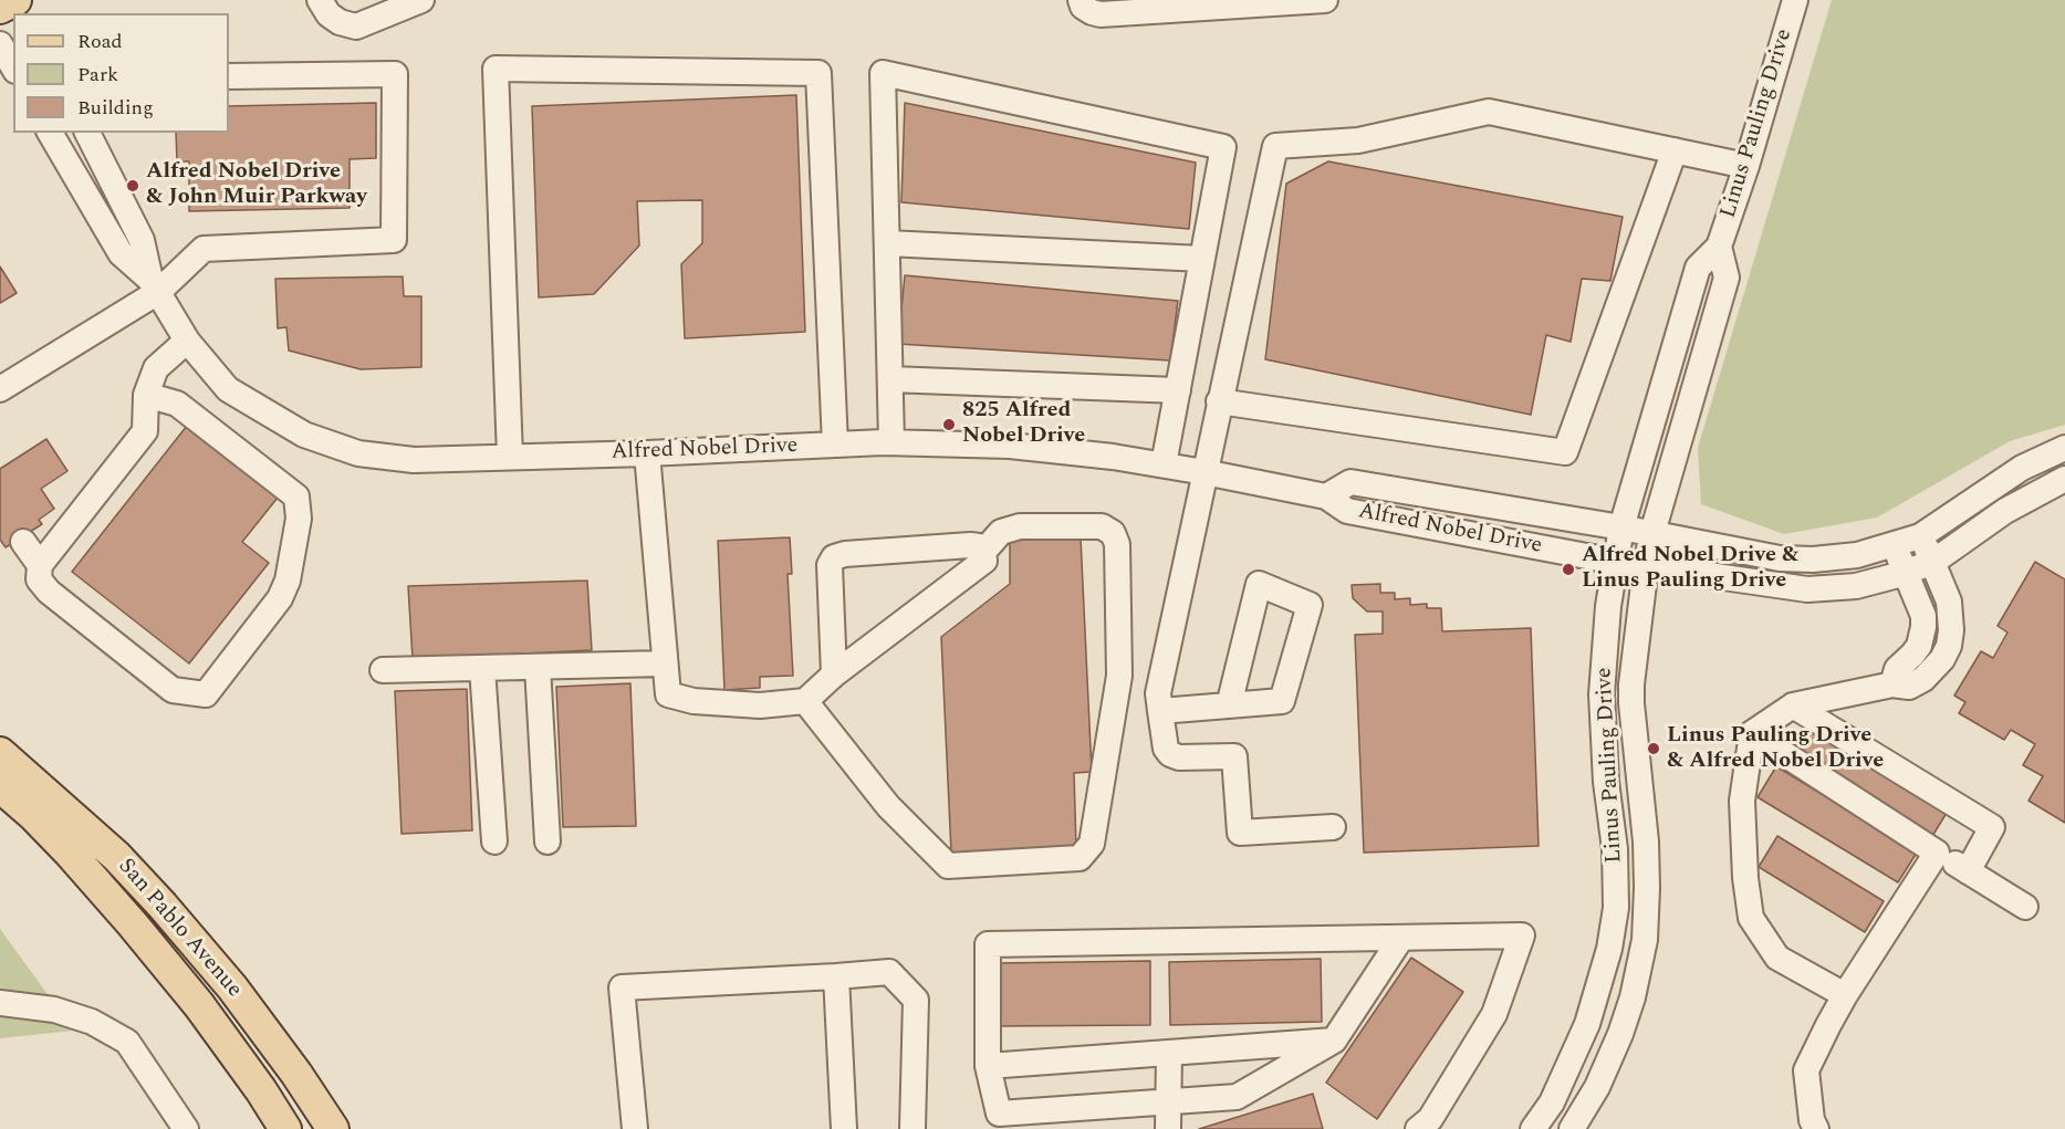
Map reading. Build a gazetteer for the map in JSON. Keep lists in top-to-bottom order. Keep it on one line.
{"streets":{"main road":["San Pablo Avenue"],"street":["Linus Pauling Drive","Alfred Nobel Drive"]},"crossings":[["Linus Pauling Drive","Alfred Nobel Drive"]],"places":["Alfred Nobel Drive & John Muir Parkway","825 Alfred Nobel Drive","Alfred Nobel Drive & Linus Pauling Drive","Linus Pauling Drive & Alfred Nobel Drive"],"legend":["Road","Park","Building"]}
